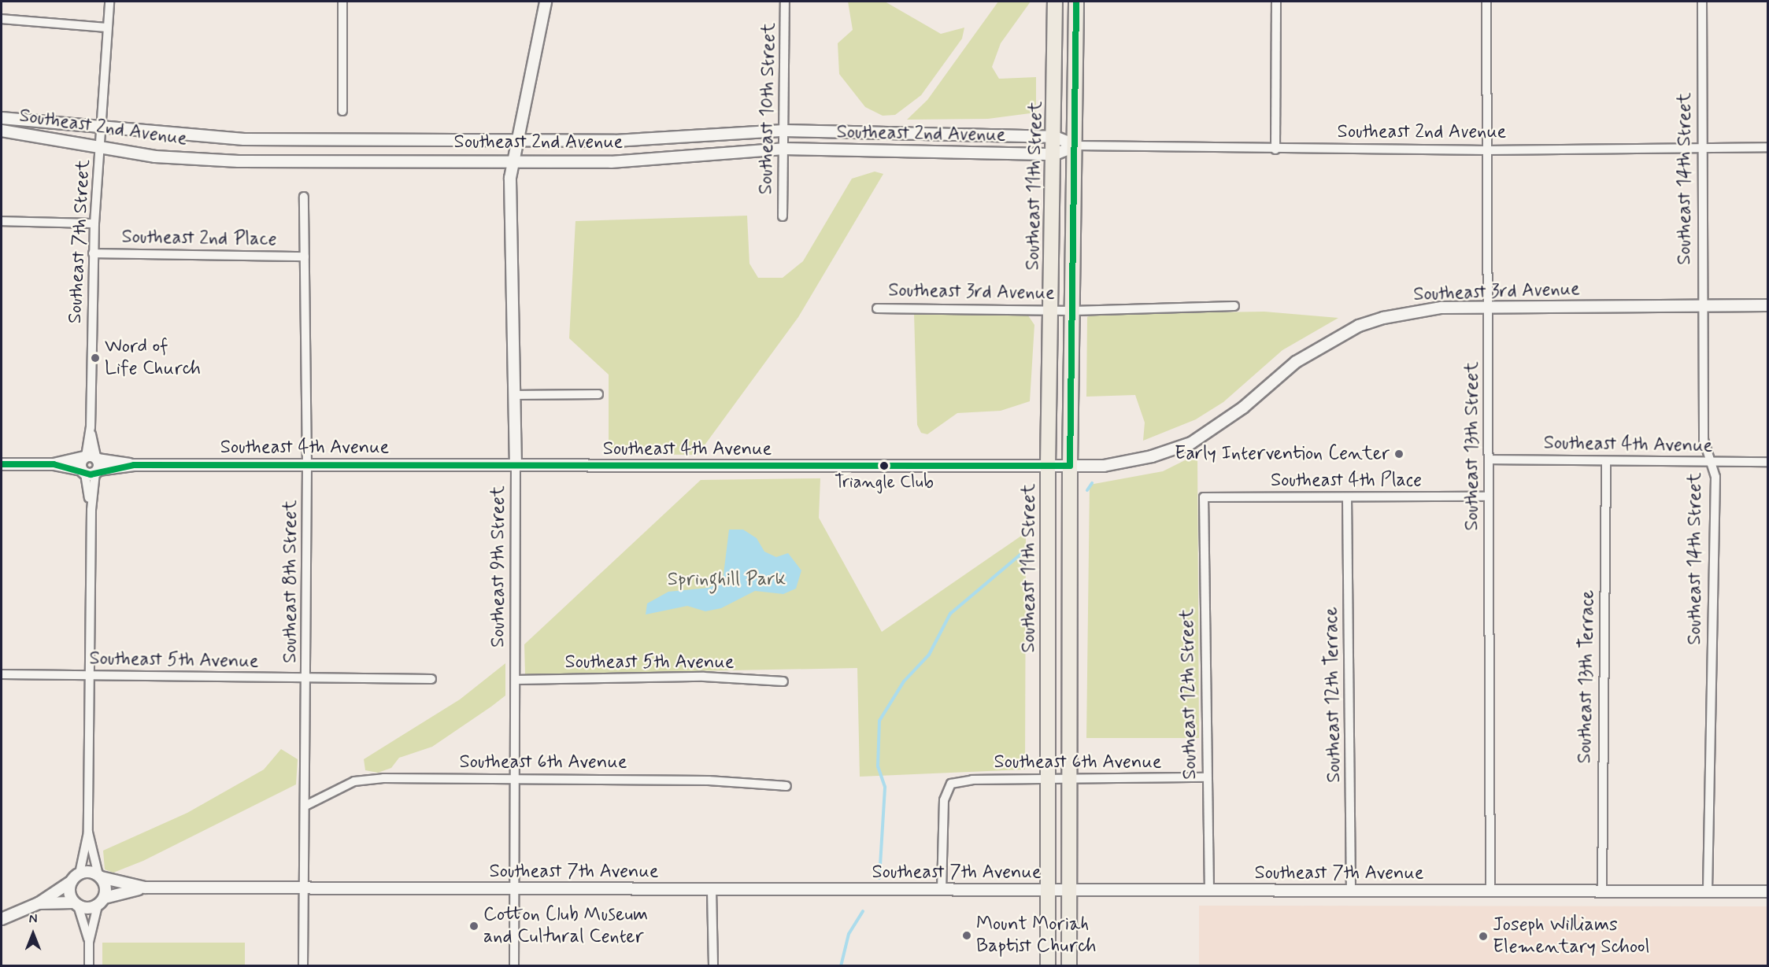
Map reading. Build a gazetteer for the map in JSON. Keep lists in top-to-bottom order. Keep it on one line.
{"streets":{"highway":["Southeast 11th Street"],"street":["Southeast 10th Street","Southeast 2nd Avenue","Southeast 14th Street","Southeast 2nd Place","Southeast 7th Street","Southeast 3rd Avenue","Southeast 4th Avenue","Southeast 13th Street","Southeast 4th Place","Southeast 9th Street","Southeast 8th Street","Southeast 5th Avenue","Southeast 13th Terrace","Southeast 12th Street","Southeast 12th Terrace","Southeast 6th Avenue","Southeast 7th Avenue"]},"crossings":[["Southeast 10th Street","Southeast 2nd Avenue"],["Southeast 2nd Avenue","Southeast 14th Street"],["Southeast 2nd Avenue","Southeast 11th Street"],["Southeast 2nd Avenue","Southeast 7th Street"],["Southeast 2nd Avenue","Southeast 13th Street"],["Southeast 2nd Avenue","Southeast 9th Street"],["Southeast 14th Street","Southeast 3rd Avenue"],["Southeast 14th Street","Southeast 4th Avenue"],["Southeast 14th Street","Southeast 7th Avenue"],["Southeast 11th Street","Southeast 3rd Avenue"],["Southeast 11th Street","Southeast 4th Avenue"],["Southeast 11th Street","Southeast 6th Avenue"],["Southeast 11th Street","Southeast 7th Avenue"],["Southeast 2nd Place","Southeast 7th Street"],["Southeast 2nd Place","Southeast 8th Street"],["Southeast 7th Street","Southeast 4th Avenue"],["Southeast 7th Street","Southeast 5th Avenue"],["Southeast 7th Street","Southeast 7th Avenue"],["Southeast 3rd Avenue","Southeast 4th Avenue"],["Southeast 3rd Avenue","Southeast 13th Street"],["Southeast 4th Avenue","Southeast 13th Street"],["Southeast 4th Avenue","Southeast 9th Street"],["Southeast 4th Avenue","Southeast 8th Street"],["Southeast 4th Avenue","Southeast 13th Terrace"],["Southeast 13th Street","Southeast 4th Place"],["Southeast 13th Street","Southeast 7th Avenue"],["Southeast 4th Place","Southeast 12th Street"],["Southeast 4th Place","Southeast 12th Terrace"],["Southeast 9th Street","Southeast 5th Avenue"],["Southeast 9th Street","Southeast 6th Avenue"],["Southeast 9th Street","Southeast 7th Avenue"],["Southeast 8th Street","Southeast 5th Avenue"],["Southeast 8th Street","Southeast 6th Avenue"],["Southeast 8th Street","Southeast 7th Avenue"],["Southeast 13th Terrace","Southeast 7th Avenue"],["Southeast 12th Street","Southeast 6th Avenue"],["Southeast 12th Street","Southeast 7th Avenue"],["Southeast 12th Terrace","Southeast 7th Avenue"],["Southeast 6th Avenue","Southeast 7th Avenue"]],"parks":["Springhill Park"],"places":["Word of Life Church","Early Intervention Center","Triangle Club","Cotton Club Museum and Cultural Center","Mount Moriah Baptist Church","Joseph Williams Elementary School"],"north":"top"}
